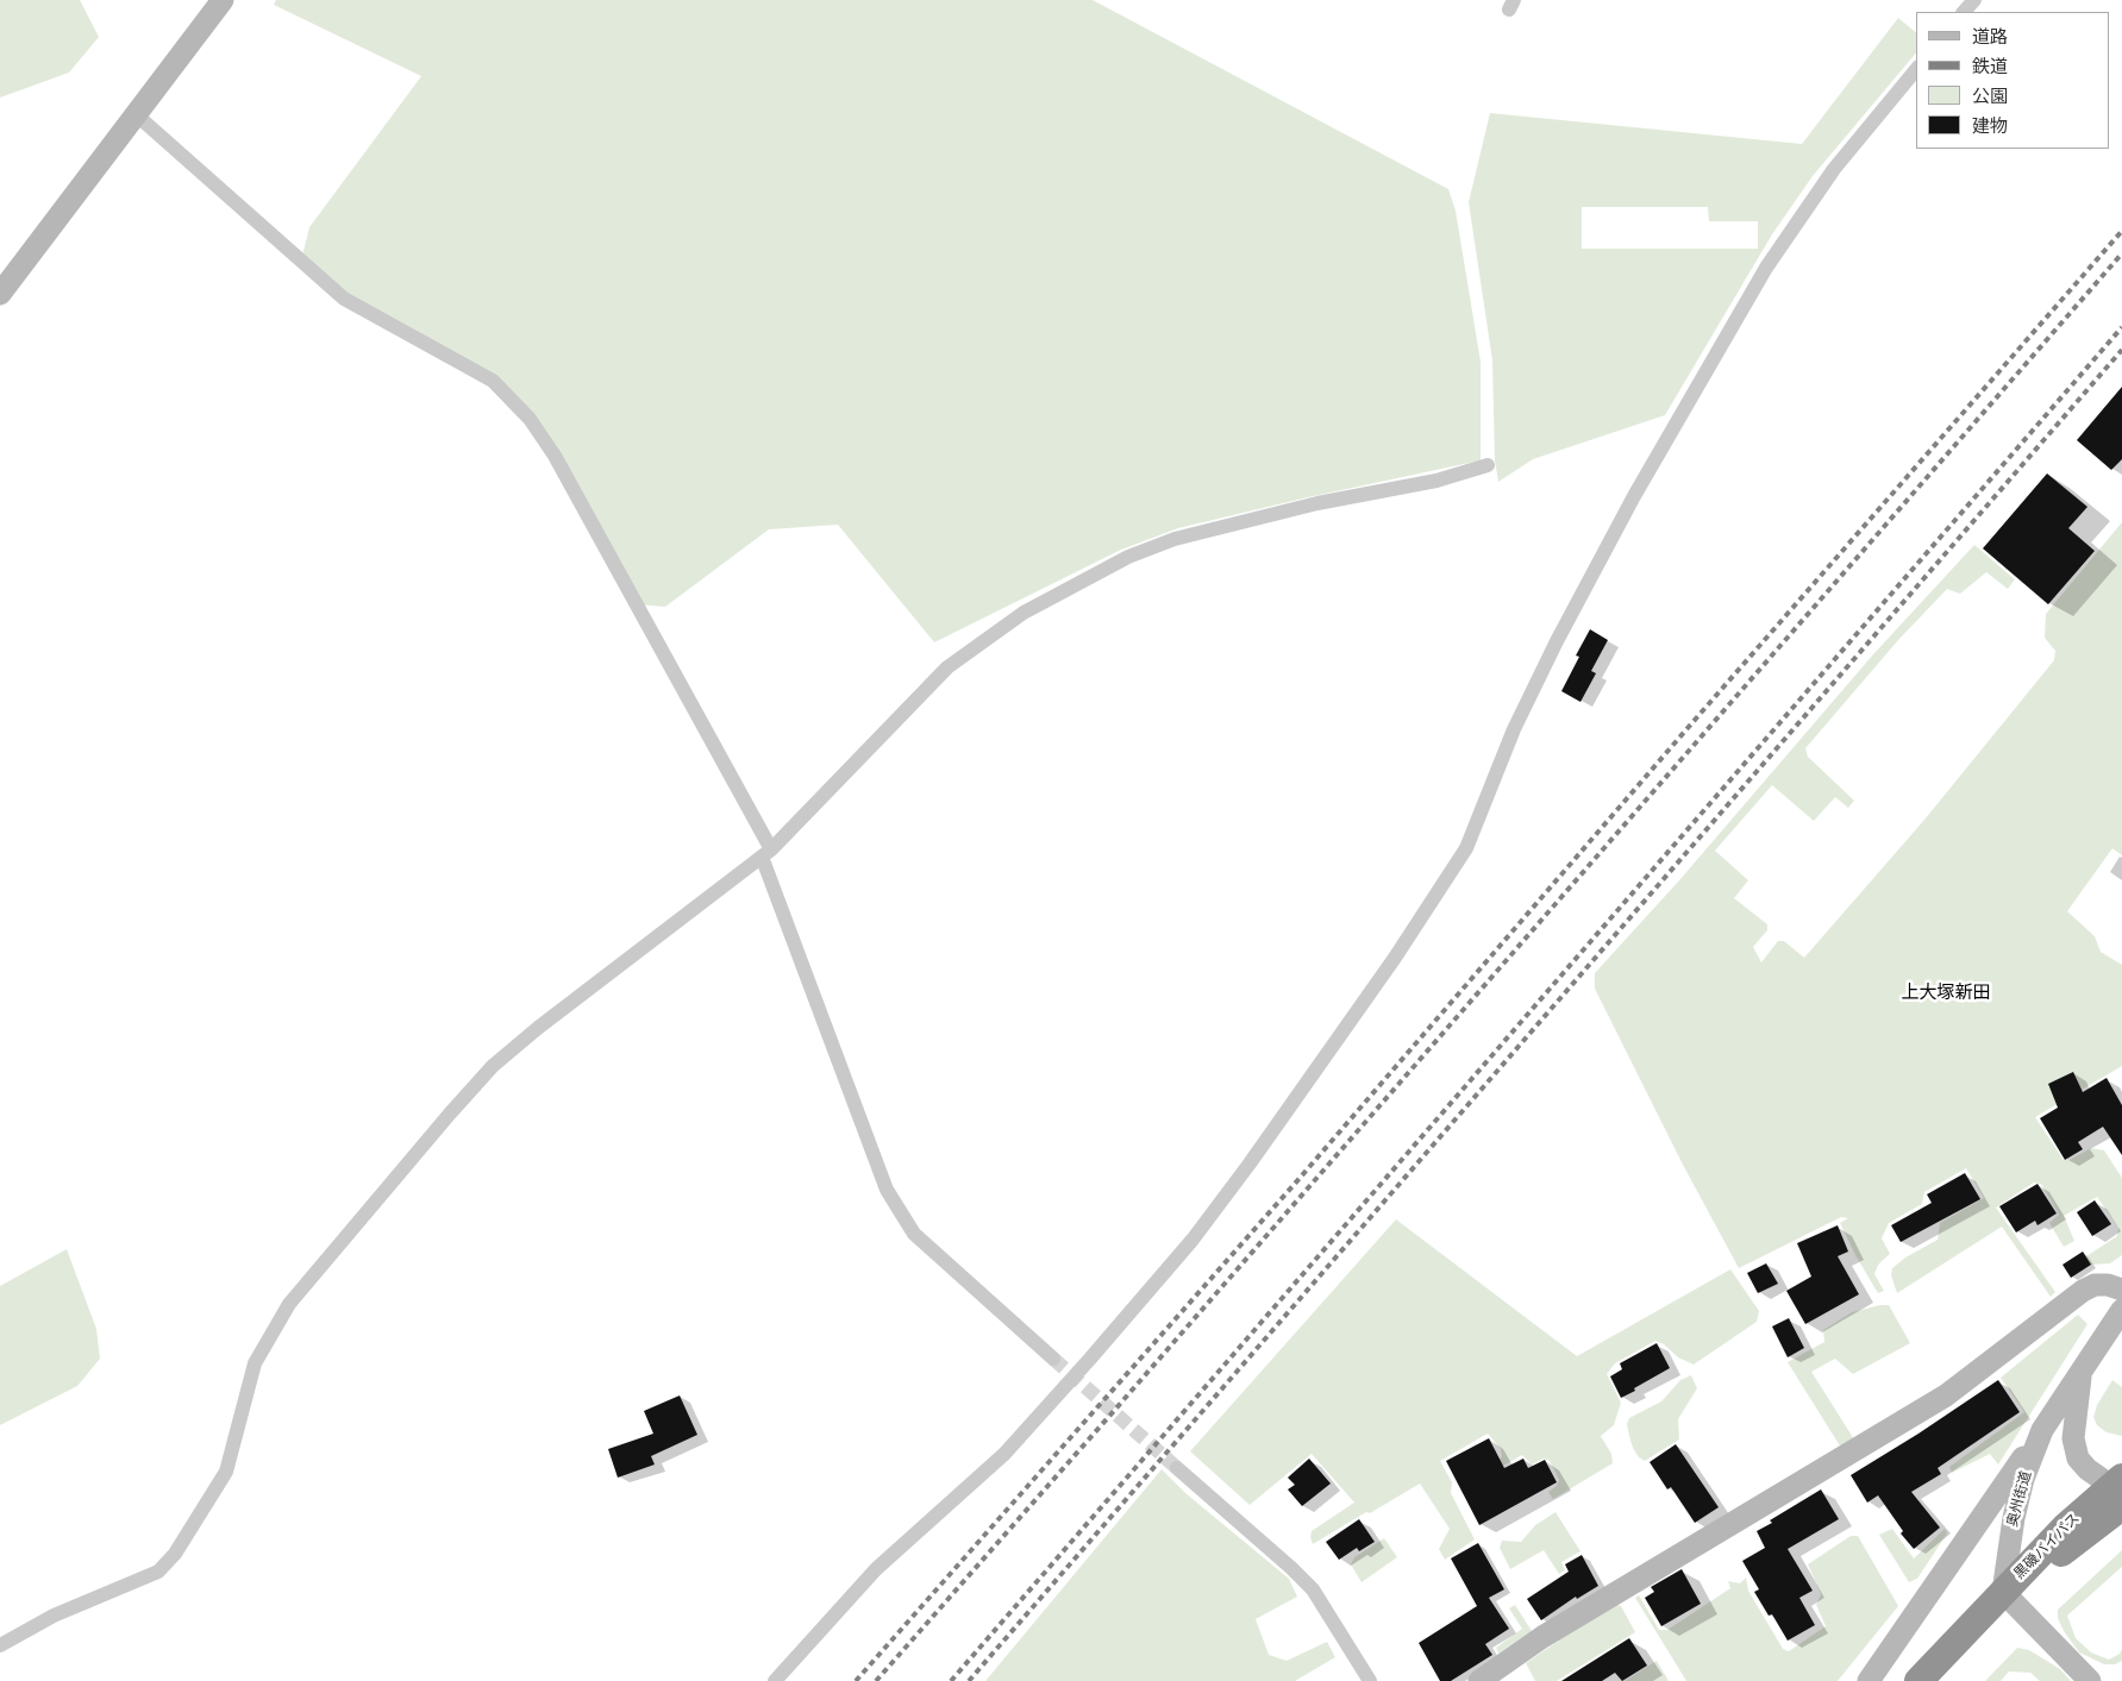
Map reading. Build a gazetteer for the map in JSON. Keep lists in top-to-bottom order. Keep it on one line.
{"streets":{"highway":["黒磯バイパス"],"street":["奥州街道"]},"crossings":[["奥州街道","黒磯バイパス"]],"districts":["上大塚新田"],"legend":["道路","鉄道","公園","建物"]}
